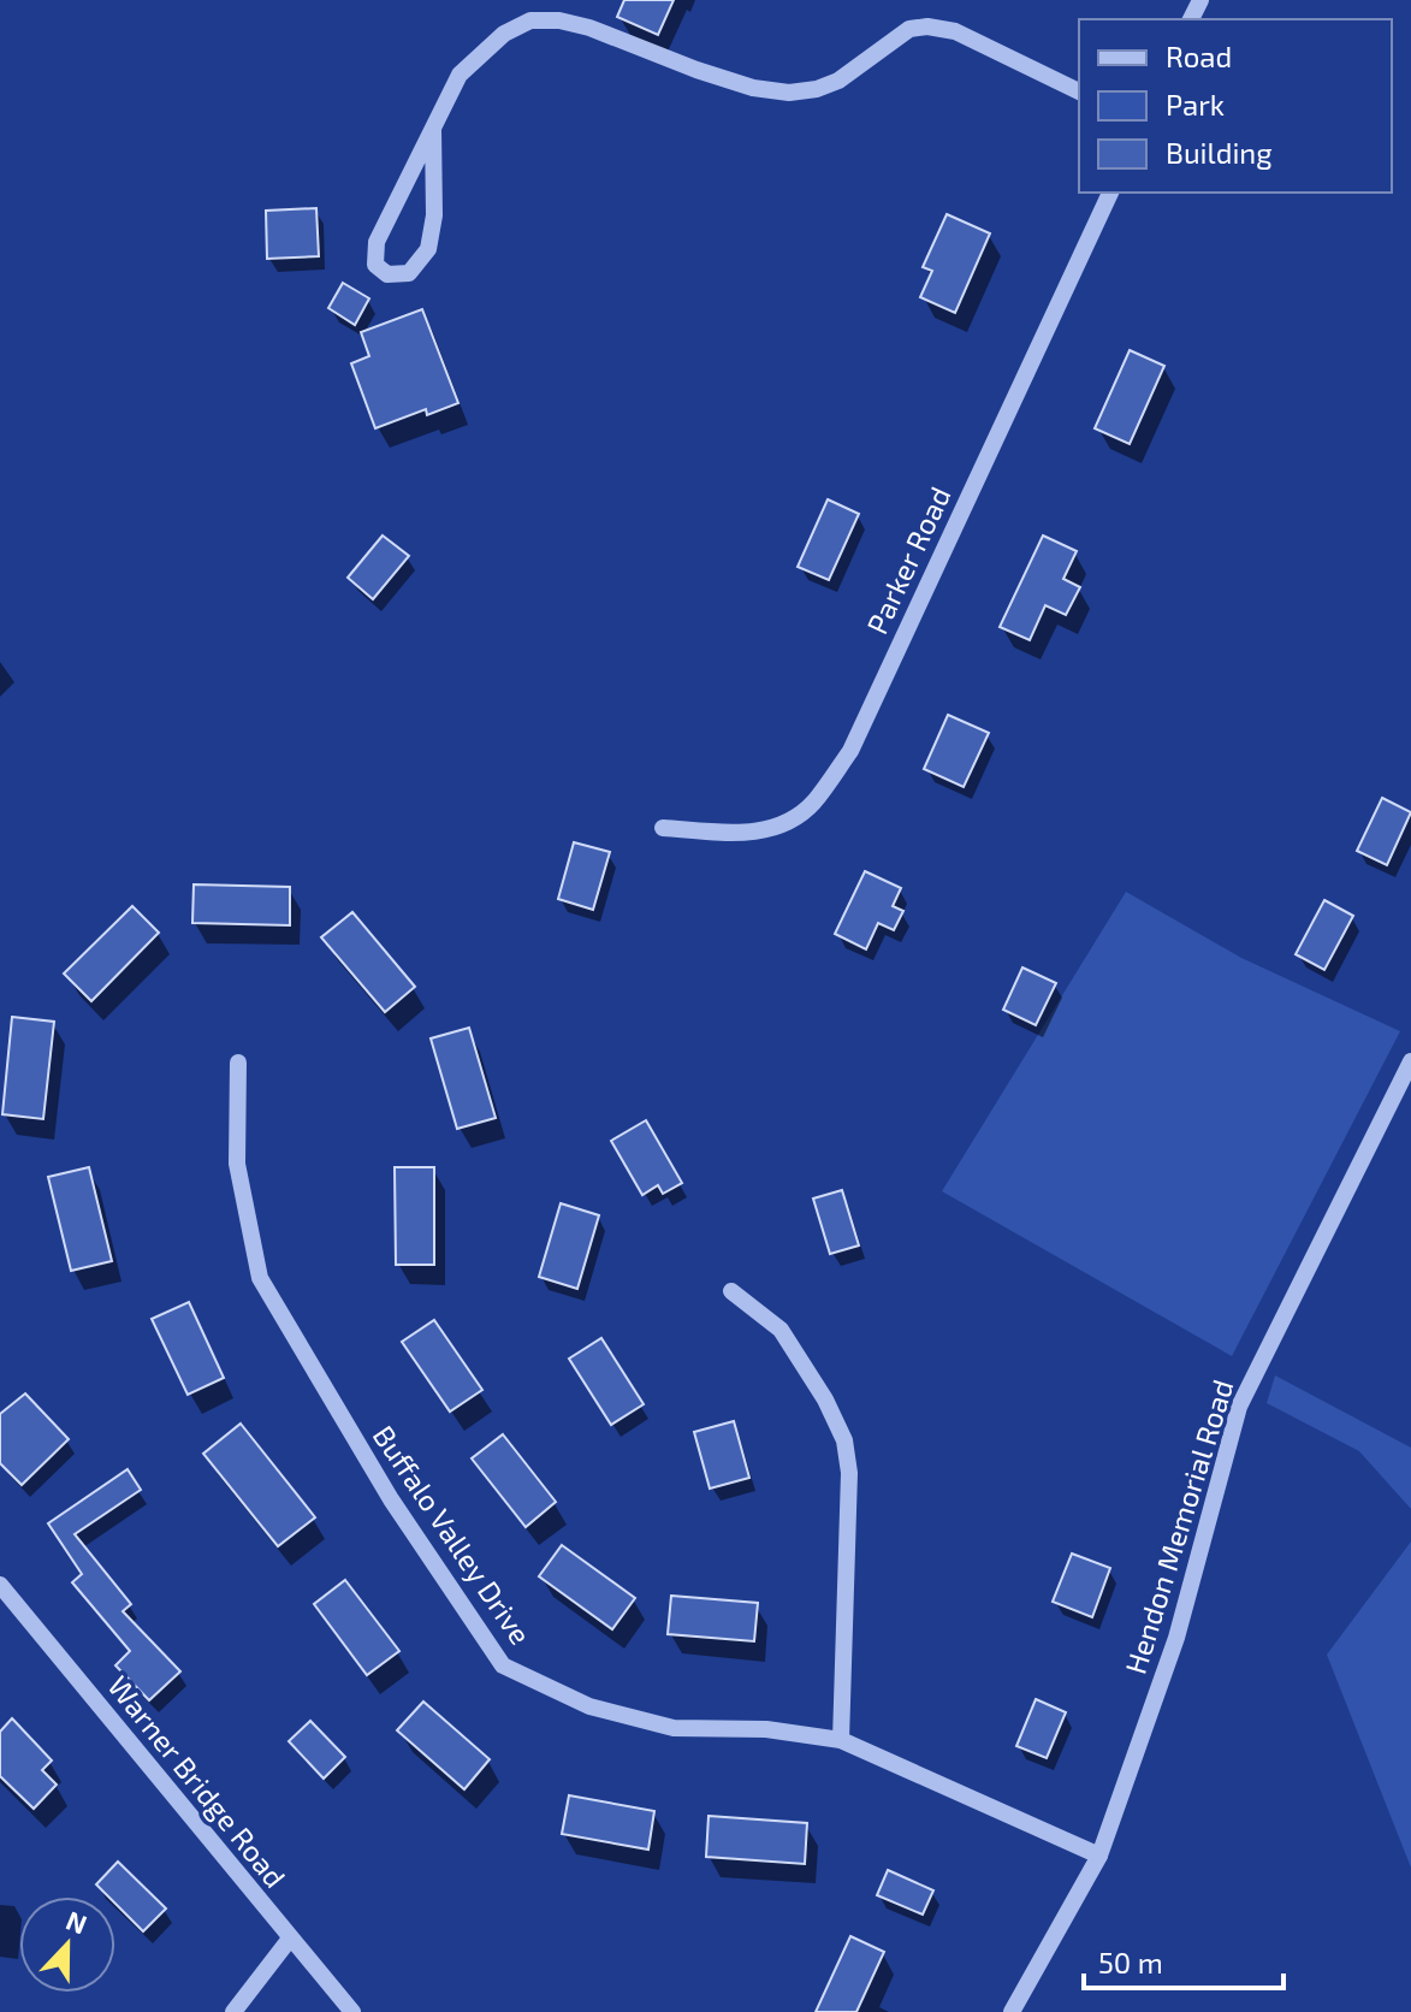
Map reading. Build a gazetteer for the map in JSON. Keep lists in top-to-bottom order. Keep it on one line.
{"streets":{"street":["Parker Road","Hendon Memorial Road","Buffalo Valley Drive","Warner Bridge Road"]},"crossings":[["Hendon Memorial Road","Buffalo Valley Drive"]],"legend":["Road","Park","Building"],"scale_bar":"50 m","north":"top"}
